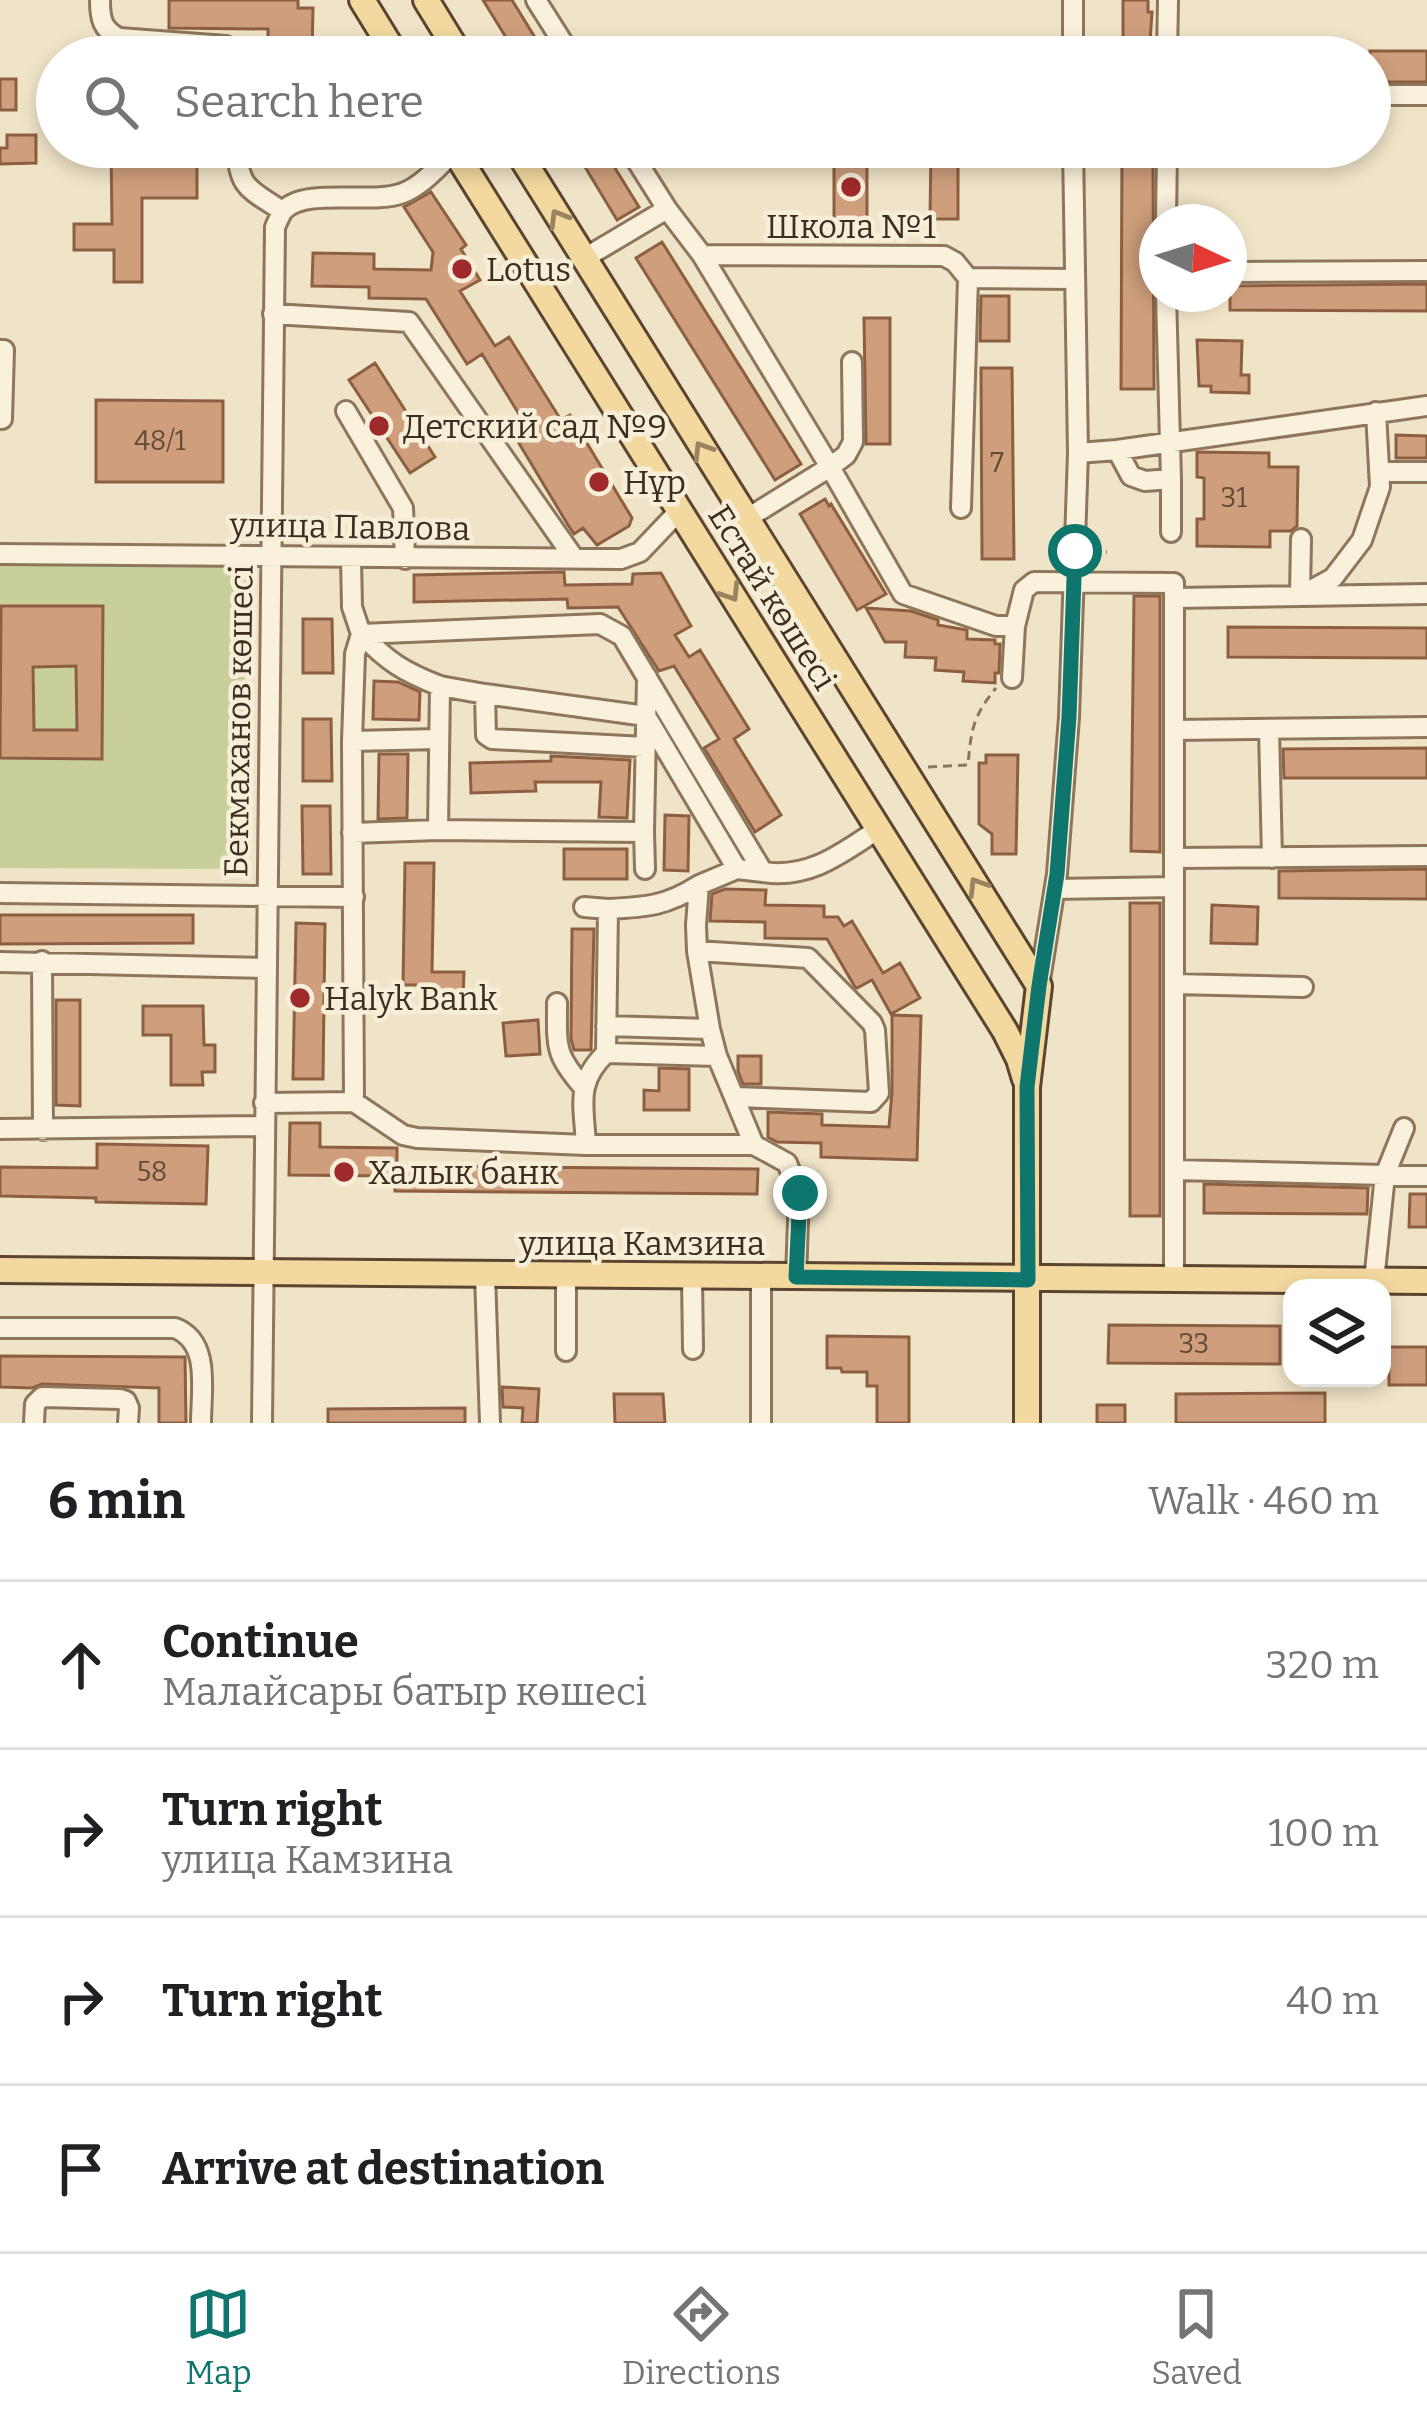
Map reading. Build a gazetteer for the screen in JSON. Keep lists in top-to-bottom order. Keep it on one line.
{"streets":{"main road":["Естай көшесі","улица Камзина"],"street":["улица Павлова","Бекмаханов көшесі"]},"crossings":[["улица Павлова","Естай көшесі"],["улица Павлова","Бекмаханов көшесі"],["Бекмаханов көшесі","улица Камзина"]],"places":["Школа №1","Lotus","Детский сад №9","Нұр","Halyk Bank","Халык банк"],"house_numbers":["48/1","7","31","58","33"],"north":"right","page":{"search":"Search here","heading":["6 min","Walk · 460 m"],"list":[["Continue","Малайсары батыр көшесі","320 m"],["Turn right","улица Камзина","100 m"],["Turn right","40 m"],"Arrive at destination"],"nav":["Map","Directions","Saved"]}}
